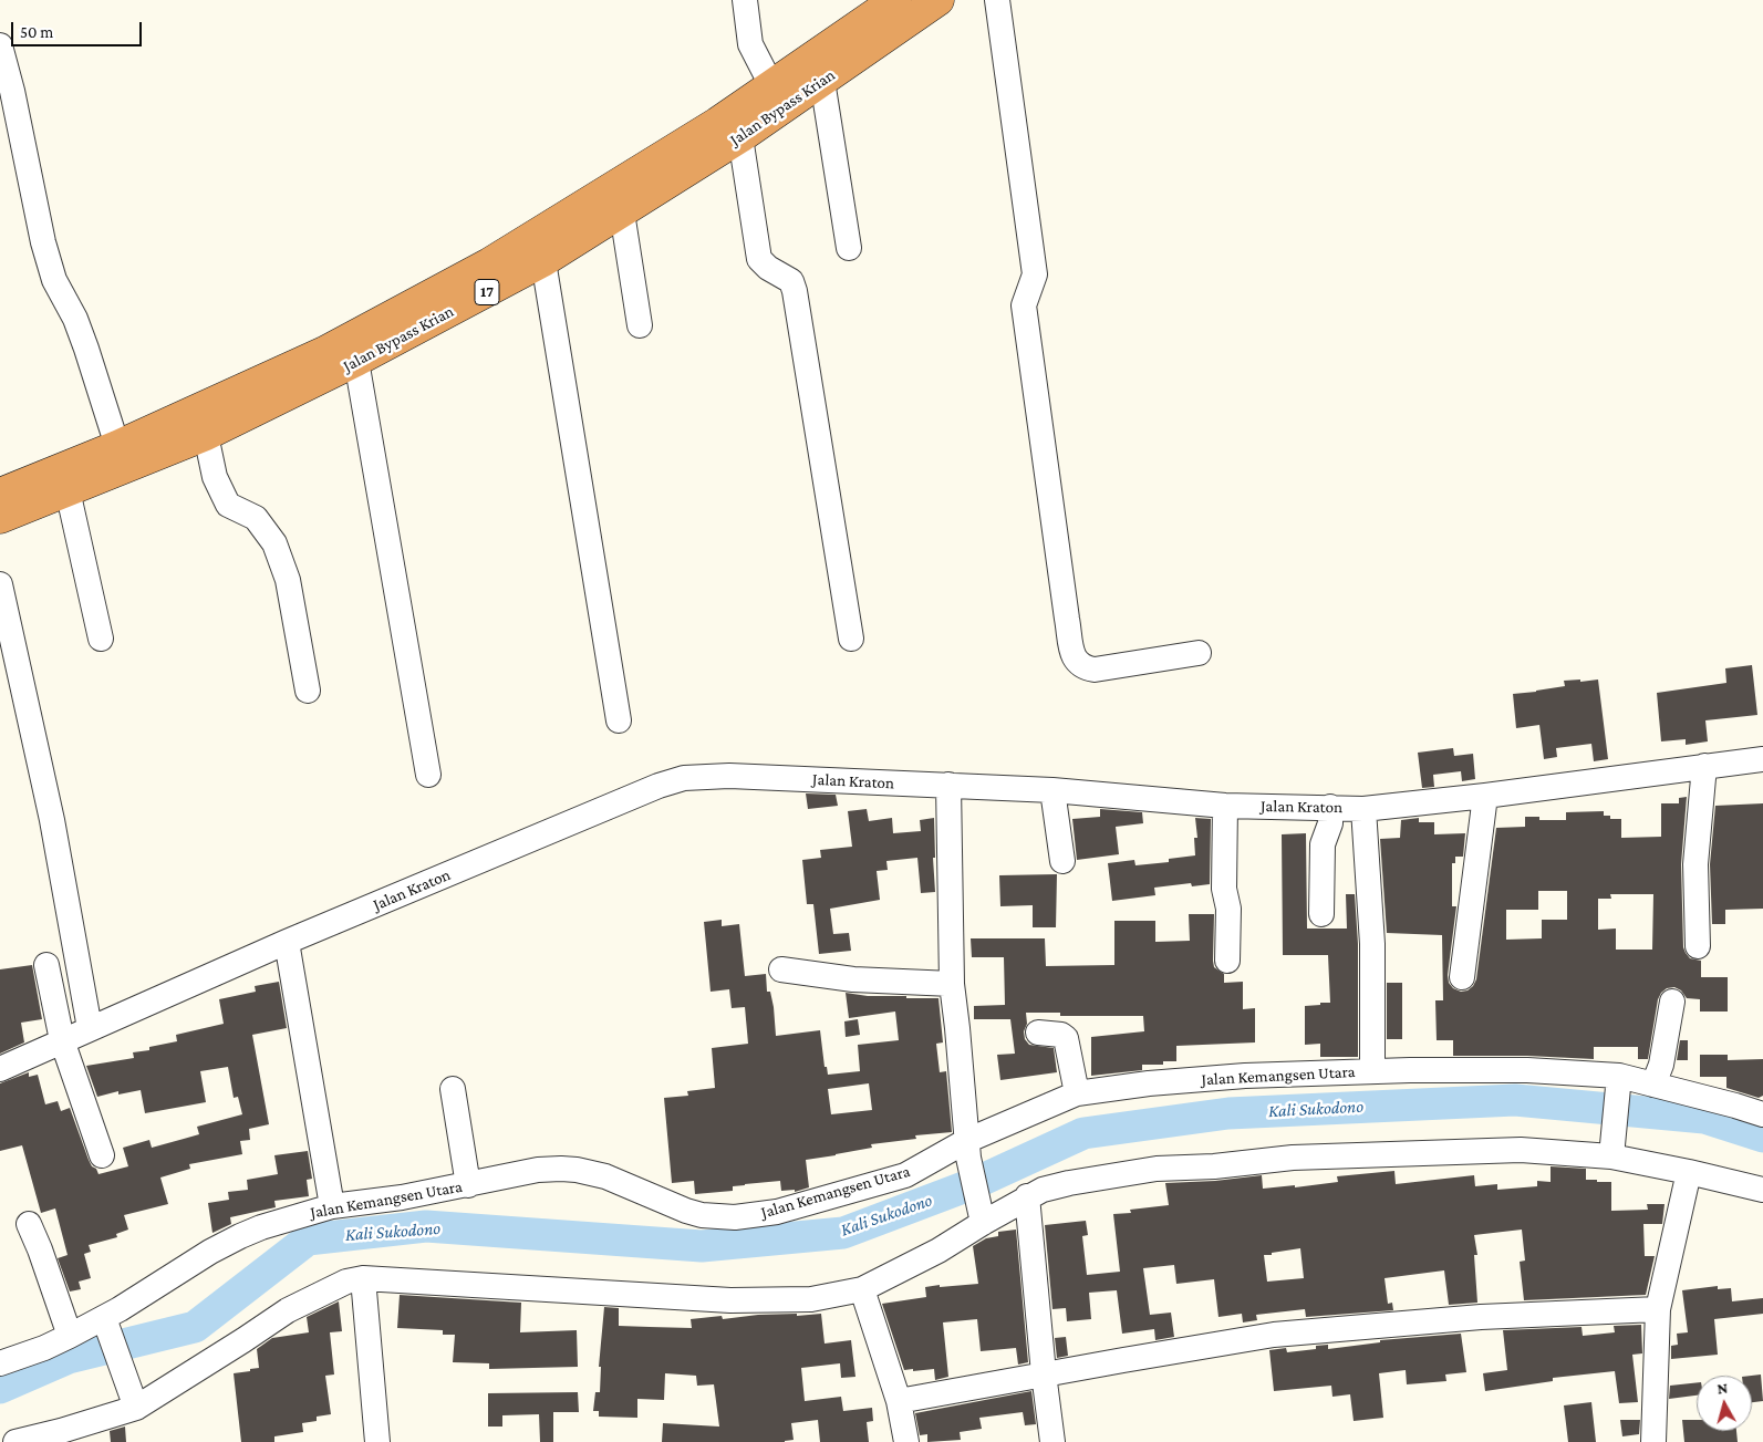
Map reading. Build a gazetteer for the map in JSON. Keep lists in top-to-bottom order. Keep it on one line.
{"streets":{"highway":["Jalan Bypass Krian","17"],"street":["Jalan Kraton","Jalan Kemangsen Utara"]},"water":["Kali Sukodono"],"scale_bar":"50 m","north":"top"}
